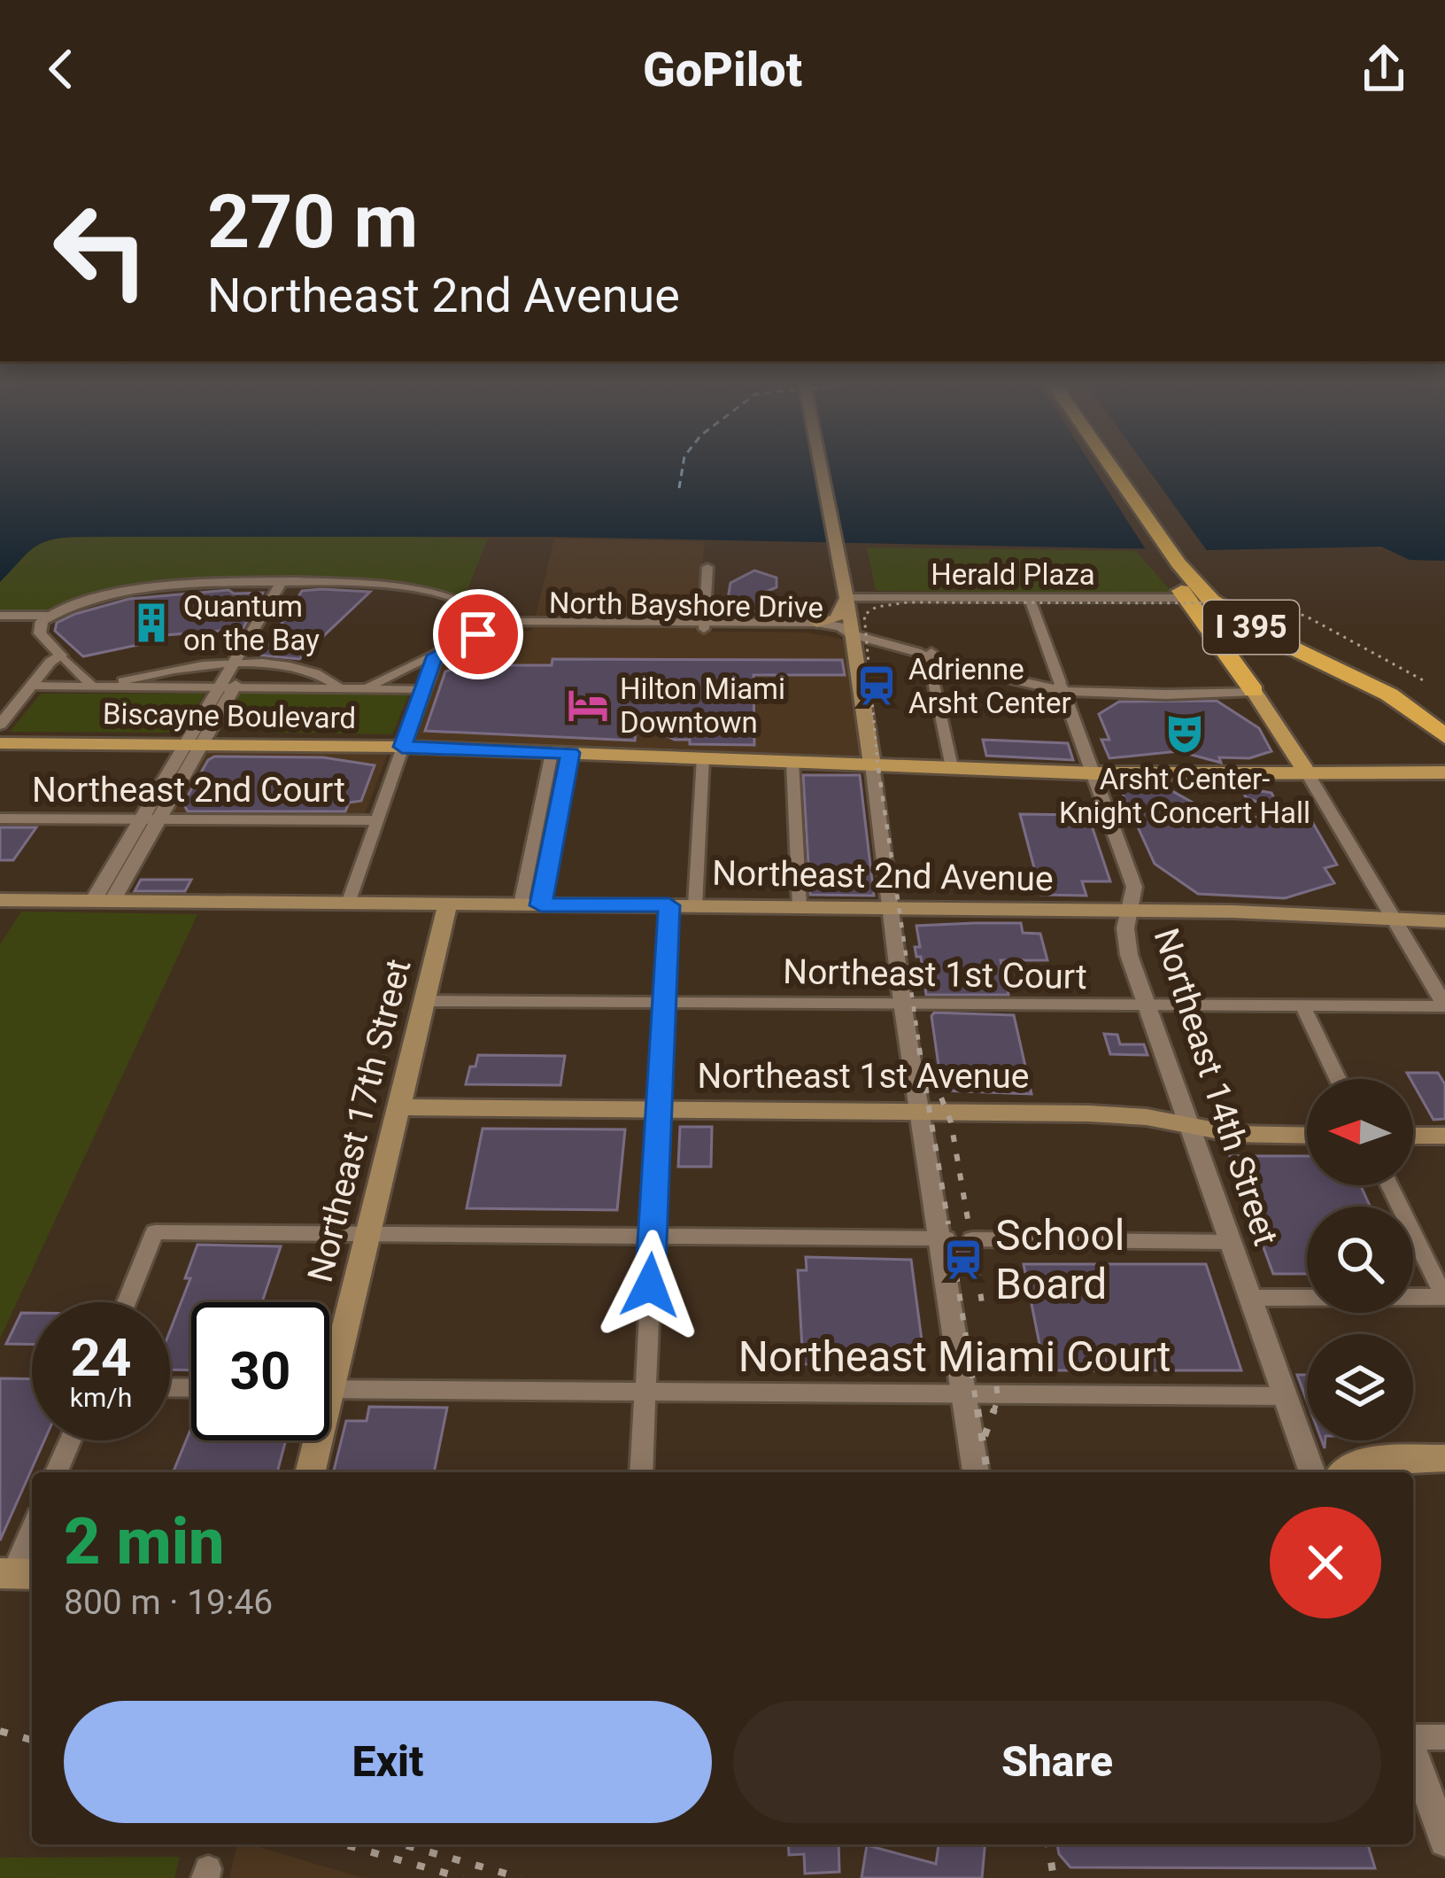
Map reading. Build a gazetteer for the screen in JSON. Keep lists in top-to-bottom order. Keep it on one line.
{"streets":{"highway":["I 395"],"main road":["Biscayne Boulevard","Northeast 2nd Avenue","Northeast 1st Avenue","Northeast 17th Street"],"street":["Herald Plaza","North Bayshore Drive","Northeast 2nd Court","Northeast 1st Court","Northeast 14th Street","Northeast Miami Court"]},"crossings":[["Herald Plaza","I 395"],["Herald Plaza","Northeast 14th Street"],["North Bayshore Drive","Northeast 14th Street"],["Biscayne Boulevard","Northeast 14th Street"],["Northeast 2nd Avenue","Northeast 14th Street"],["Northeast 2nd Avenue","Northeast 17th Street"],["Northeast 1st Court","Northeast 14th Street"],["Northeast 1st Court","Northeast 17th Street"],["Northeast 1st Avenue","Northeast 14th Street"],["Northeast 1st Avenue","Northeast 17th Street"],["Northeast 14th Street","Northeast Miami Court"]],"places":{"building":["Quantum on the Bay"],"station":["Adrienne Arsht Center","School Board"],"hotel":["Hilton Miami Downtown"],"theatre":["Arsht Center- Knight Concert Hall"]},"north":"left","page":{"header":"GoPilot","turn":["270 m","Northeast 2nd Avenue"],"speed":"24 km/h","limit":"30","heading":["2 min","800 m · 19:46"],"buttons":["Exit","Share"]}}
